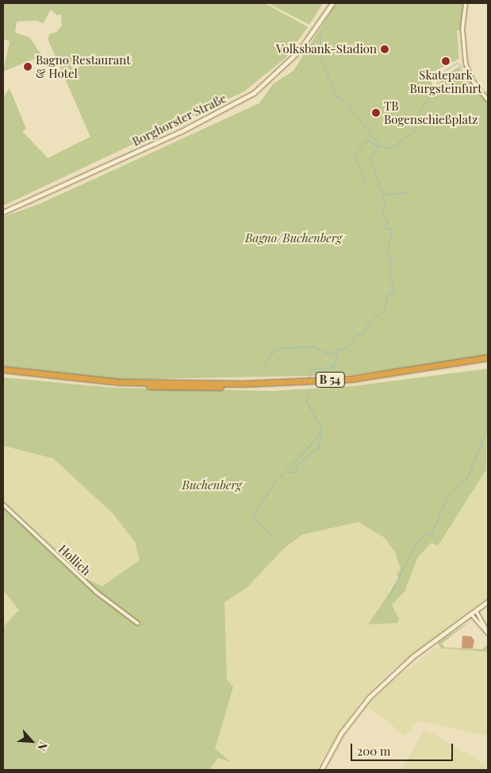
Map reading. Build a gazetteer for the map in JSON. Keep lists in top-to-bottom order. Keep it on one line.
{"streets":{"highway":["B 54"],"main road":["Borghorster Straße"],"street":["Hollich"]},"parks":["Bagno/Buchenberg","Buchenberg"],"places":["Volksbank-Stadion","Skatepark Burgsteinfurt","Bagno Restaurant & Hotel","TB Bogenschießplatz"],"scale_bar":"200 m","north":"bottom right"}
